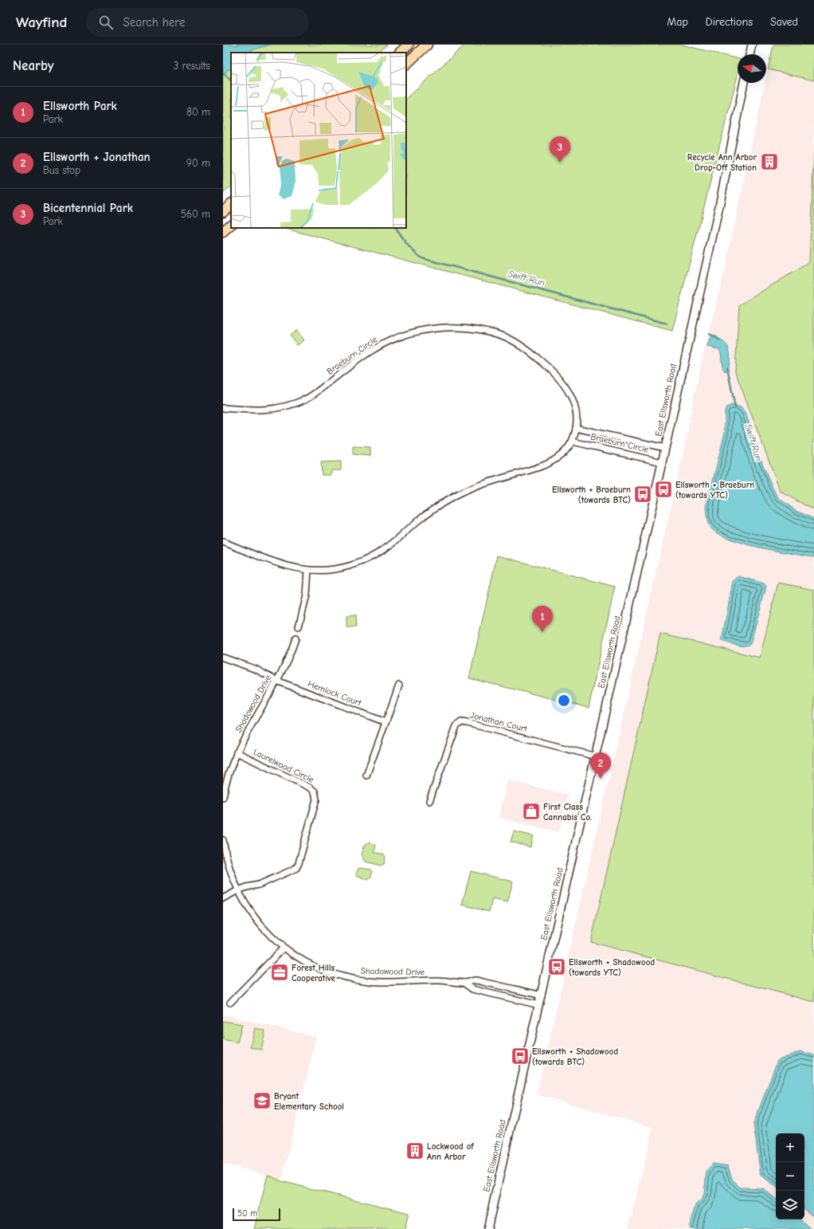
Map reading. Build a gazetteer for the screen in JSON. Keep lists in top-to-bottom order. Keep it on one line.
{"streets":{"main road":["East Ellsworth Road"],"street":["Braeburn Circle","Hemlock Court","Shadowood Drive","Jonathan Court","Laurelwood Circle"]},"crossings":[["Braeburn Circle","East Ellsworth Road"],["East Ellsworth Road","Shadowood Drive"],["East Ellsworth Road","Jonathan Court"],["Hemlock Court","Shadowood Drive"],["Shadowood Drive","Laurelwood Circle"]],"water":["Swift Run"],"places":{"building":["Recycle Ann Arbor Drop-Off Station","Lockwood of Ann Arbor"],"bus stop":["Ellsworth + Braeburn (towards YTC)","Ellsworth + Braeburn (towards BTC)","Ellsworth + Shadowood (towards YTC)","Ellsworth + Shadowood (towards BTC)"],"shop":["First Class Cannabis Co."],"office":["Forest Hills Cooperative"],"school or university":["Bryant Elementary School"]},"scale_bar":"50 m","north":"left","page":{"header":"Wayfind","search":"Search here","nav":["Map","Directions","Saved"],"heading":["Nearby","3 results"],"list":[{"mark":"1","name":"Ellsworth Park","note":"Park","value":"80 m"},{"mark":"2","name":"Ellsworth + Jonathan","note":"Bus stop","value":"90 m"},{"mark":"3","name":"Bicentennial Park","note":"Park","value":"560 m"}],"pins":["3","1","2"],"map_buttons":["+","−"],"scale":"50 m"}}
